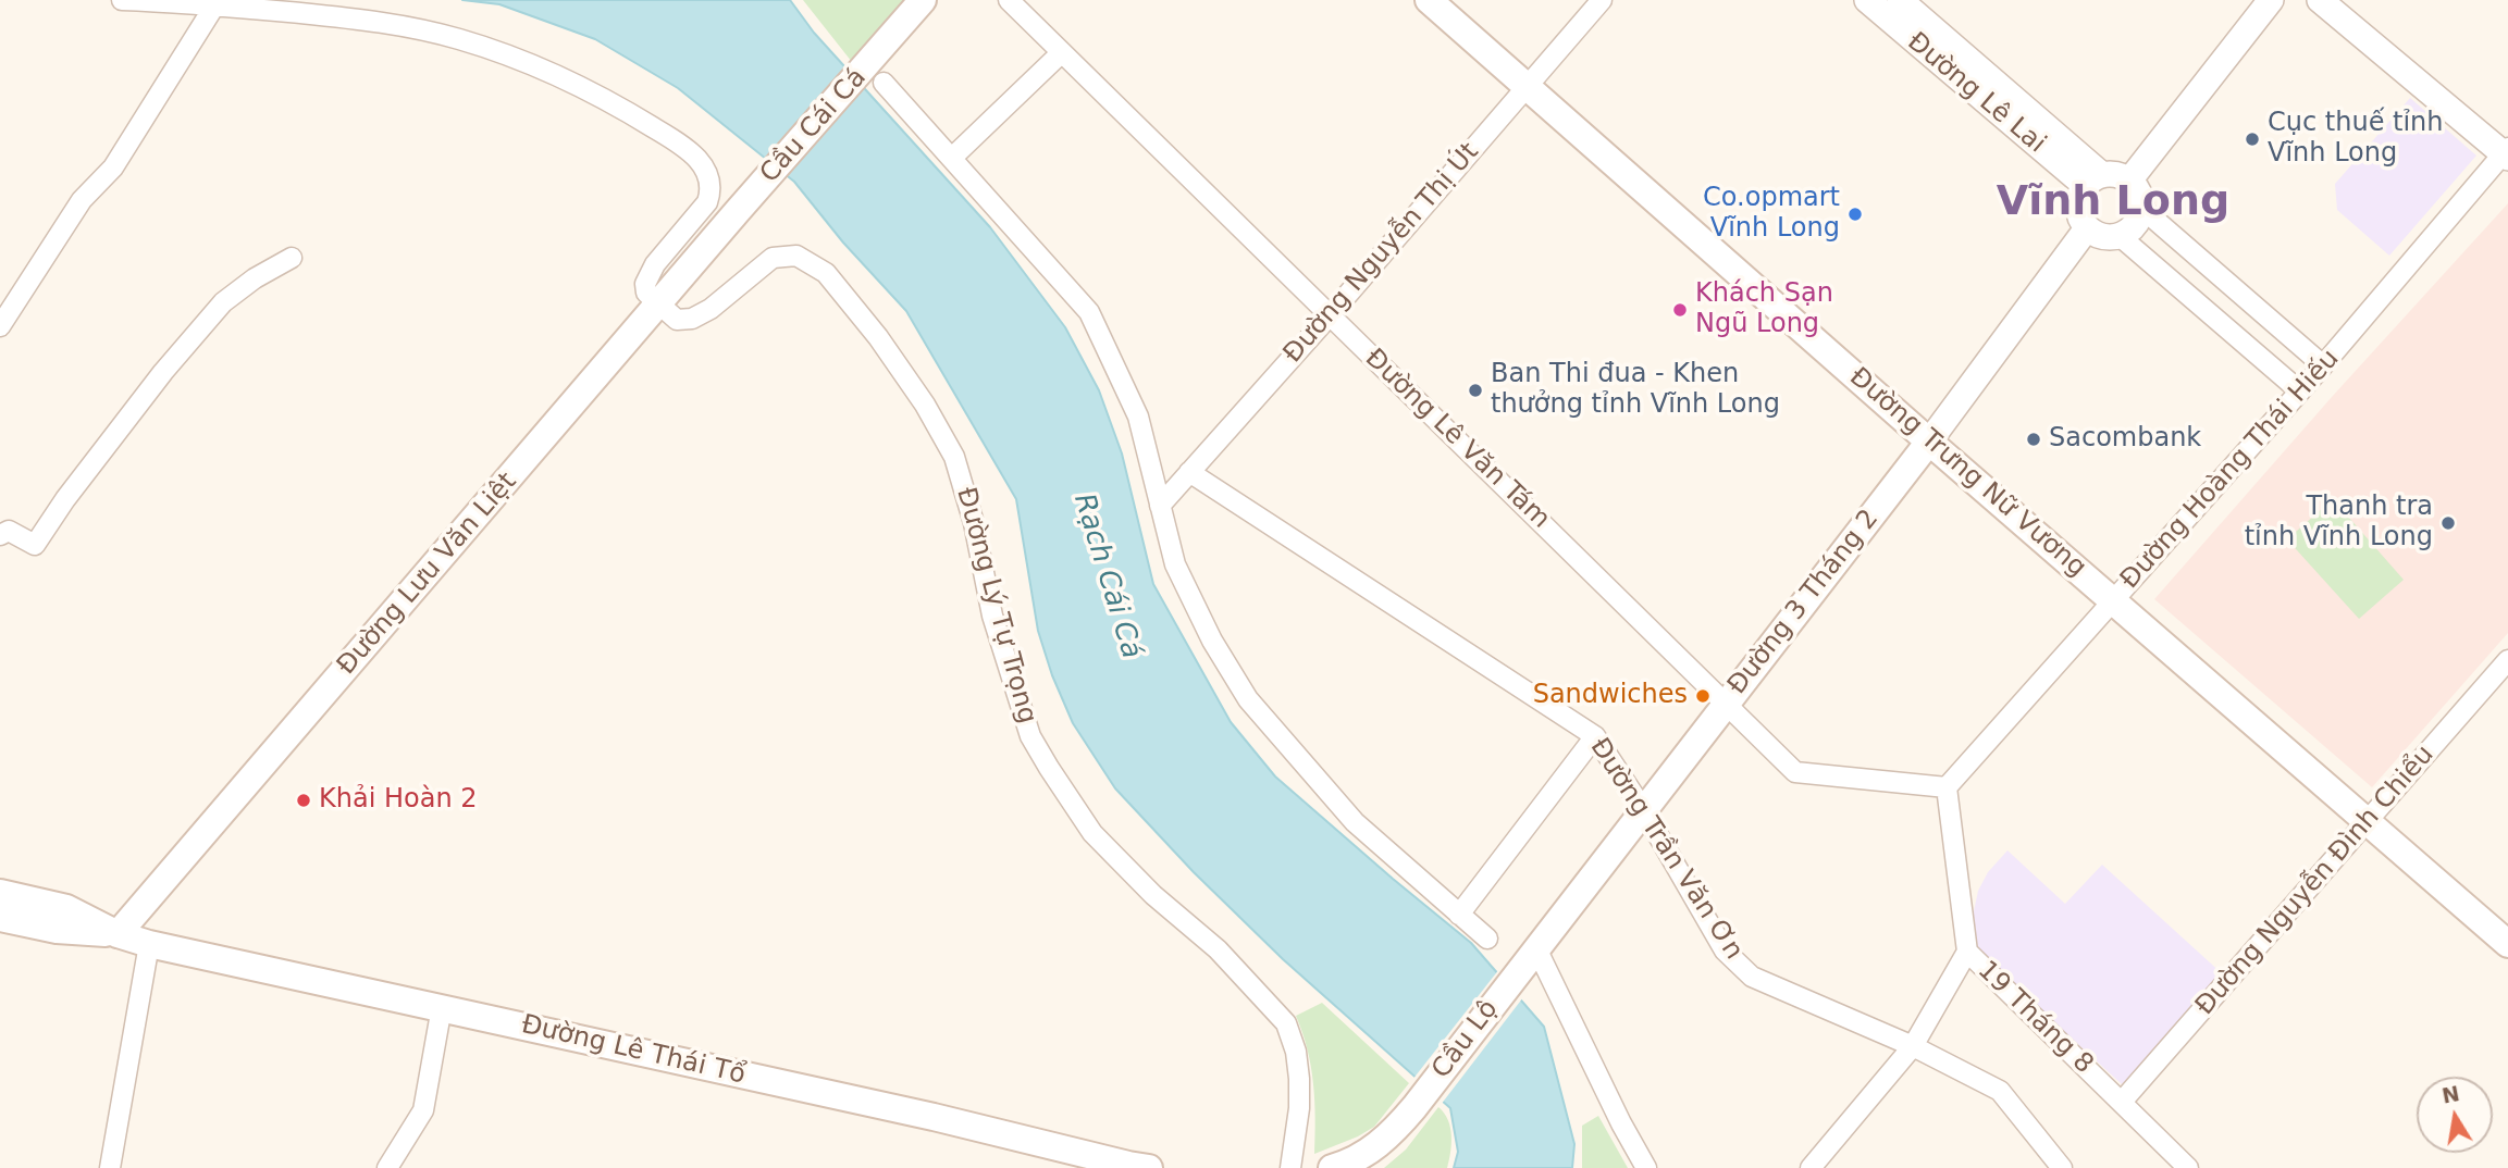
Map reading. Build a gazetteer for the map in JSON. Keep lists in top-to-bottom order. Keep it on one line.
{"streets":{"main road":["Cầu Cái Cá","Đường Trưng Nữ Vương","Đường Lưu Văn Liệt","Đường 3 Tháng 2","Cầu Lộ","Đường Lê Thái Tổ"],"street":["Đường Lê Lai","Đường Nguyễn Thị Út","Đường Lê Văn Tám","Đường Hoàng Thái Hiếu","Đường Lý Tự Trọng","Đường Trần Văn Ơn","Đường Nguyễn Đình Chiểu","19 Tháng 8"]},"crossings":[["Đường Lê Lai","Đường 3 Tháng 2"],["Cầu Cái Cá","Đường Lưu Văn Liệt"],["Đường Nguyễn Thị Út","Đường Lê Văn Tám"],["Đường Nguyễn Thị Út","Đường Trưng Nữ Vương"],["Đường Nguyễn Thị Út","Đường Trần Văn Ơn"],["Đường Lê Văn Tám","Đường Hoàng Thái Hiếu"],["Đường Lê Văn Tám","Đường 3 Tháng 2"],["Đường Lê Văn Tám","19 Tháng 8"],["Đường Hoàng Thái Hiếu","Đường Trưng Nữ Vương"],["Đường Hoàng Thái Hiếu","19 Tháng 8"],["Đường Trưng Nữ Vương","Đường 3 Tháng 2"],["Đường Trưng Nữ Vương","Đường Nguyễn Đình Chiểu"],["Đường Lưu Văn Liệt","Đường Lý Tự Trọng"],["Đường Lưu Văn Liệt","Đường Lê Thái Tổ"],["Đường 3 Tháng 2","Đường Trần Văn Ơn"],["Đường 3 Tháng 2","Cầu Lộ"],["Đường Nguyễn Đình Chiểu","19 Tháng 8"]],"districts":["Vĩnh Long"],"water":["Rạch Cái Cá"],"places":["Cục thuế tỉnh Vĩnh Long","Co.opmart Vĩnh Long","Khách Sạn Ngũ Long","Ban Thi đua - Khen thưởng tỉnh Vĩnh Long","Sacombank","Thanh tra tỉnh Vĩnh Long","Sandwiches","Khải Hoàn 2"],"north":"top"}
